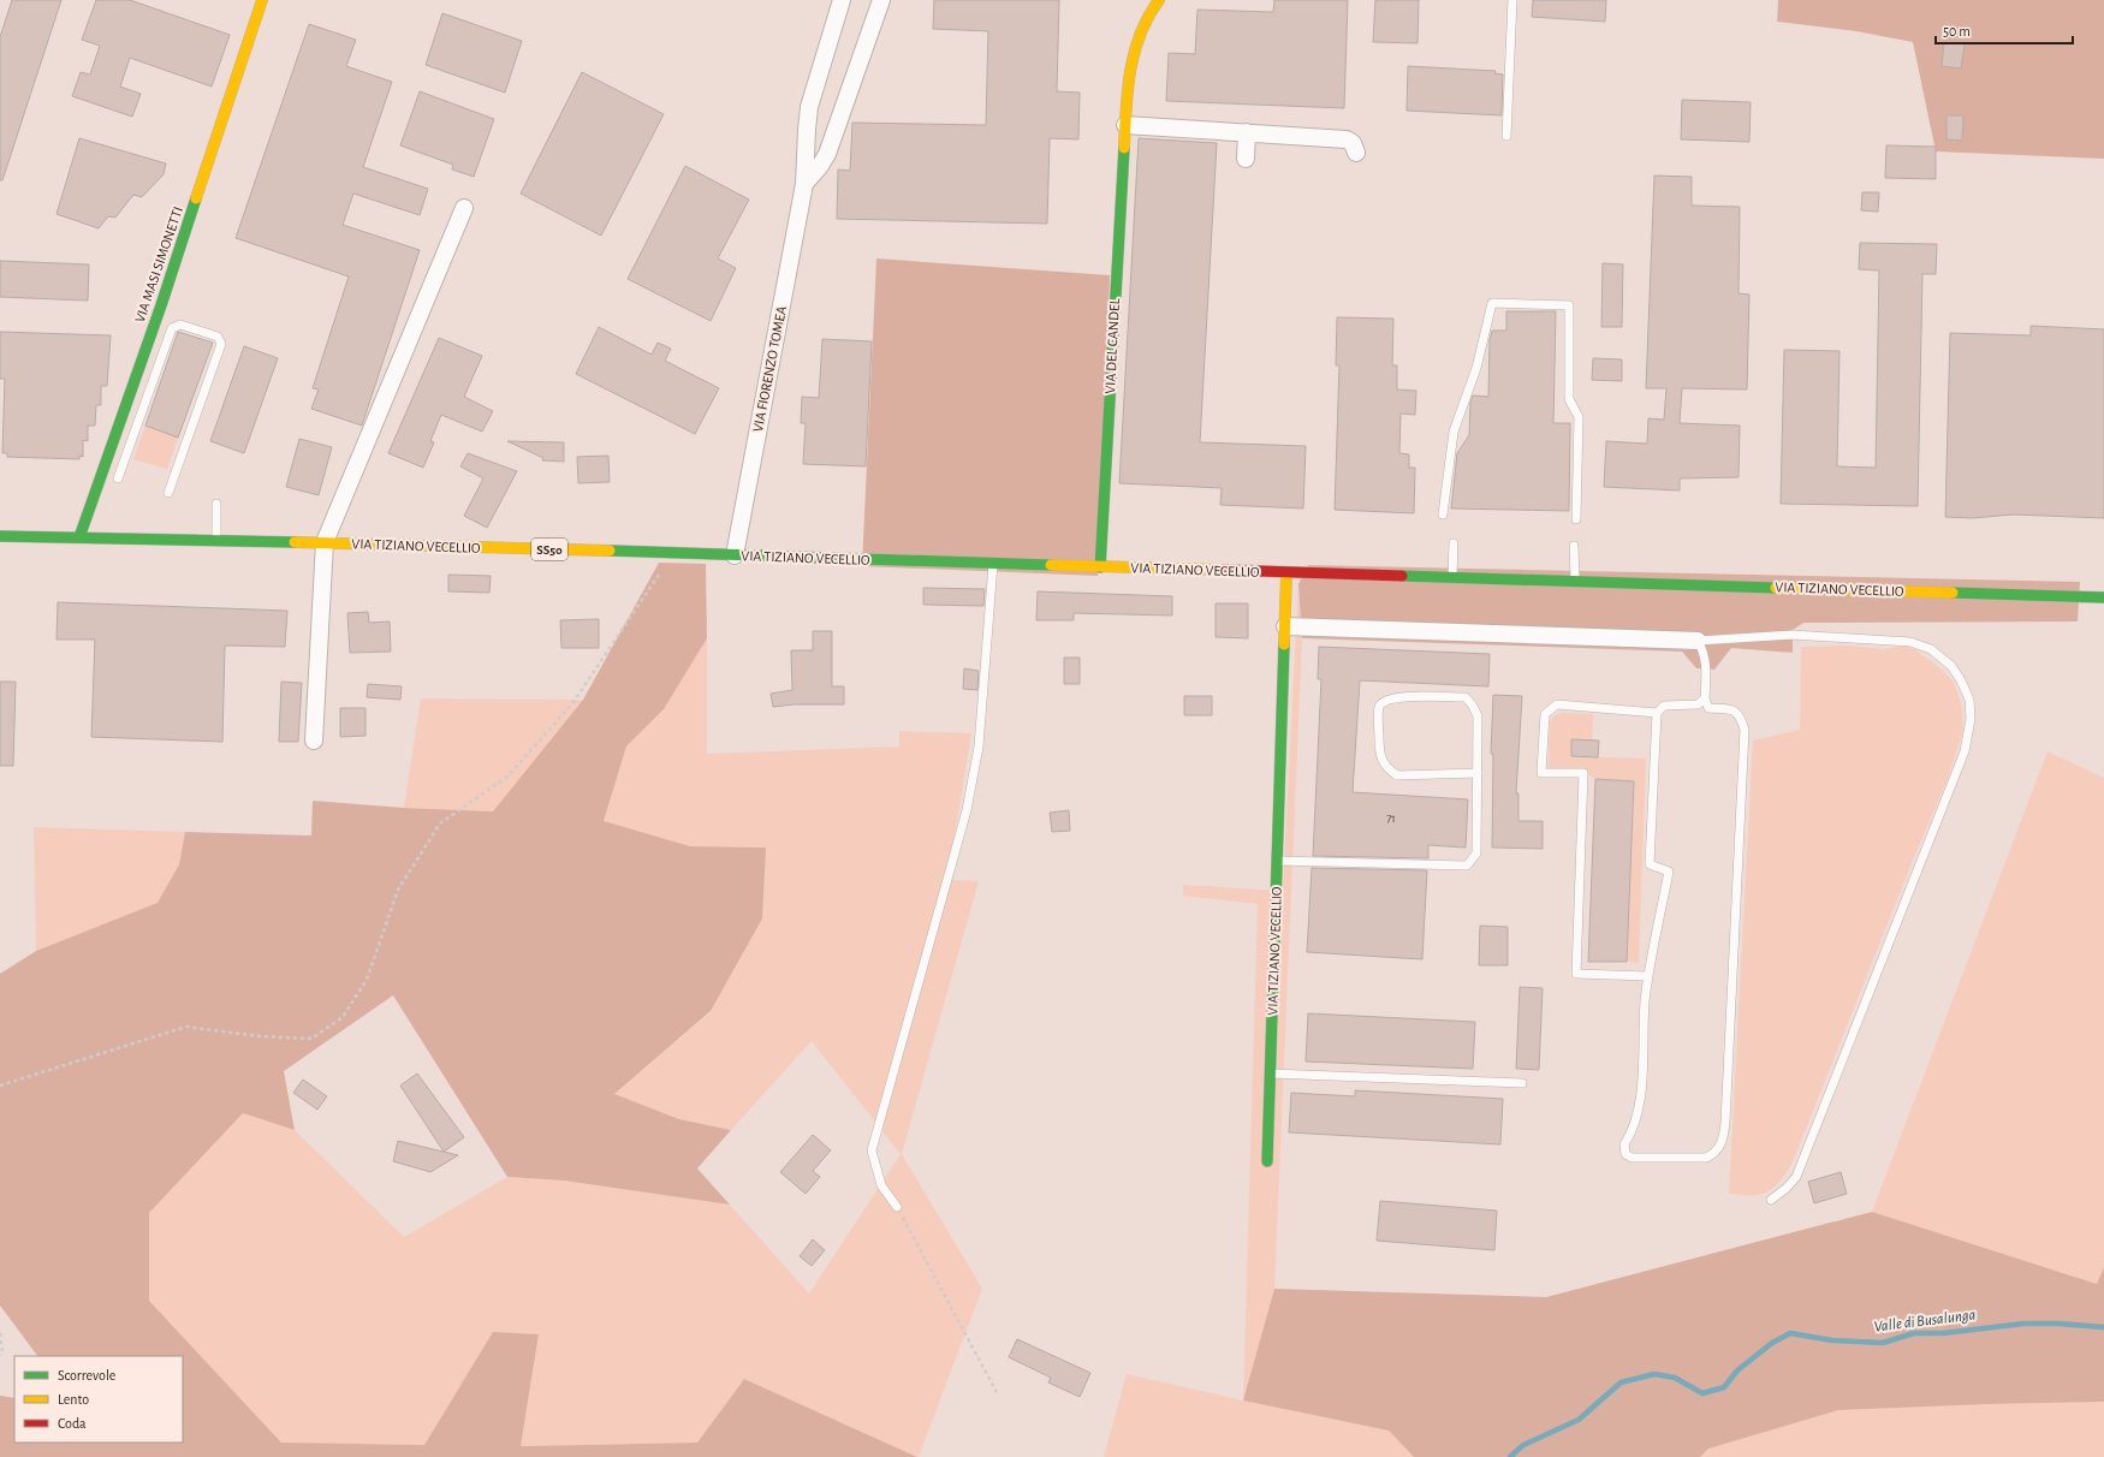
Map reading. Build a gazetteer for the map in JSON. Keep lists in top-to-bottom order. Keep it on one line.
{"streets":{"main road":["VIA MASI SIMONETTI","VIA DEL CANDEL","VIA TIZIANO VECELLIO","SS50"],"street":["VIA FIORENZO TOMEA"]},"crossings":[["VIA MASI SIMONETTI","VIA TIZIANO VECELLIO"],["VIA DEL CANDEL","VIA TIZIANO VECELLIO"],["VIA FIORENZO TOMEA","VIA TIZIANO VECELLIO"]],"water":["Valle di Busalunga"],"house_numbers":["71"],"legend":["Scorrevole","Lento","Coda"],"scale_bar":"50 m"}
